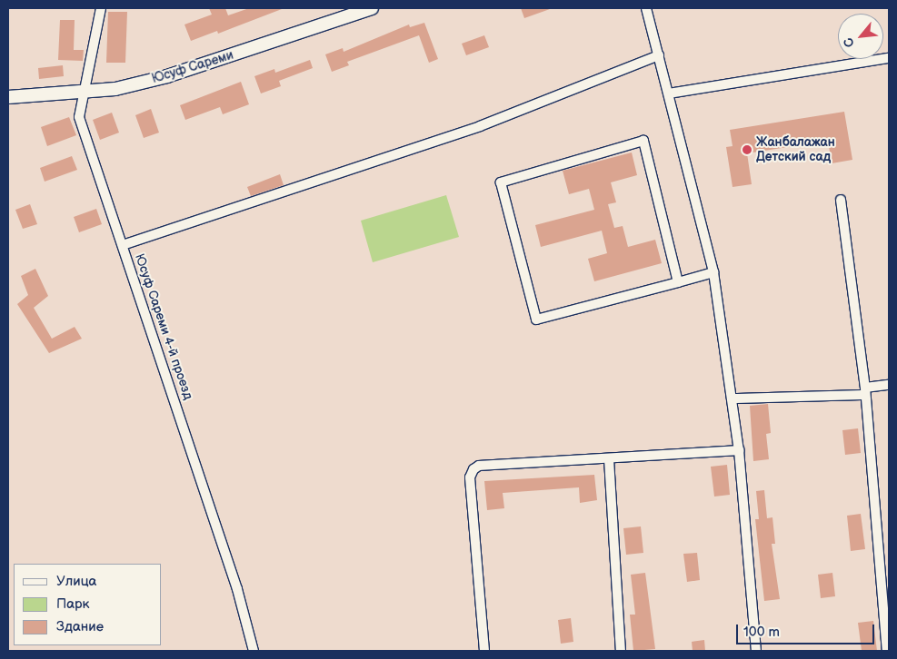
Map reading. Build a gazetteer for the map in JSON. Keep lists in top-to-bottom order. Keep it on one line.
{"streets":{"main road":["Юсуф Сареми"],"street":["Юсуф Сареми 4-й проезд"]},"crossings":[["Юсуф Сареми","Юсуф Сареми 4-й проезд"]],"places":["Жанбалажан Детский сад"],"legend":["Улица","Парк","Здание"],"scale_bar":"100 m","north":"bottom left"}
